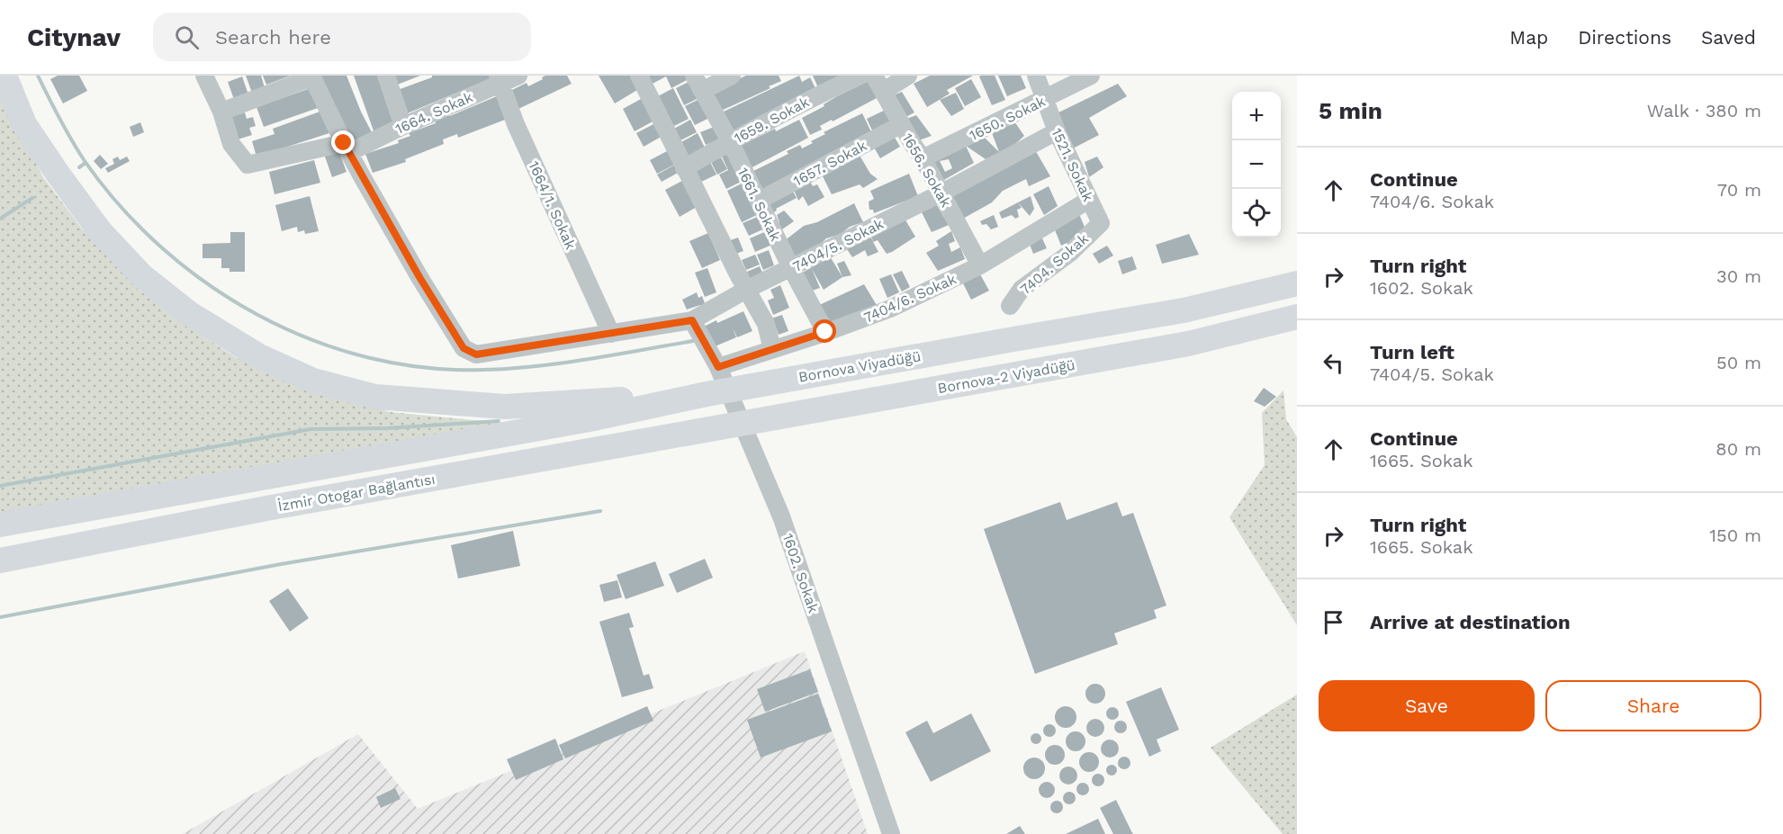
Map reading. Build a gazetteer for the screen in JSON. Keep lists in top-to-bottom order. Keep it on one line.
{"streets":{"highway":["Bornova Viyadüğü","Bornova-2 Viyadüğü","İzmir Otogar Bağlantısı"],"street":["1664. Sokak","1650. Sokak","1659. Sokak","1657. Sokak","1521. Sokak","1656. Sokak","1661. Sokak","1664/1. Sokak","7404/5. Sokak","7404. Sokak","7404/6. Sokak","1602. Sokak"]},"crossings":[["1664. Sokak","1664/1. Sokak"],["1664. Sokak","7404/5. Sokak"],["1650. Sokak","1521. Sokak"],["1650. Sokak","1656. Sokak"],["1659. Sokak","1661. Sokak"],["1657. Sokak","1656. Sokak"],["1657. Sokak","1661. Sokak"],["1521. Sokak","7404/5. Sokak"],["1521. Sokak","7404. Sokak"],["1521. Sokak","7404/6. Sokak"],["1656. Sokak","7404/5. Sokak"],["1656. Sokak","7404/6. Sokak"],["1661. Sokak","7404/5. Sokak"],["1661. Sokak","7404/6. Sokak"],["1664/1. Sokak","7404/5. Sokak"],["7404/5. Sokak","1602. Sokak"],["7404/6. Sokak","1602. Sokak"],["Bornova Viyadüğü","İzmir Otogar Bağlantısı"],["Bornova-2 Viyadüğü","İzmir Otogar Bağlantısı"]],"page":{"header":"Citynav","search":"Search here","nav":["Map","Directions","Saved"],"heading":["5 min","Walk · 380 m"],"map_buttons":["+","−"],"list":[["Continue","7404/6. Sokak","70 m"],["Turn right","1602. Sokak","30 m"],["Turn left","7404/5. Sokak","50 m"],["Continue","1665. Sokak","80 m"],["Turn right","1665. Sokak","150 m"],"Arrive at destination"],"buttons":["Save","Share"]}}
